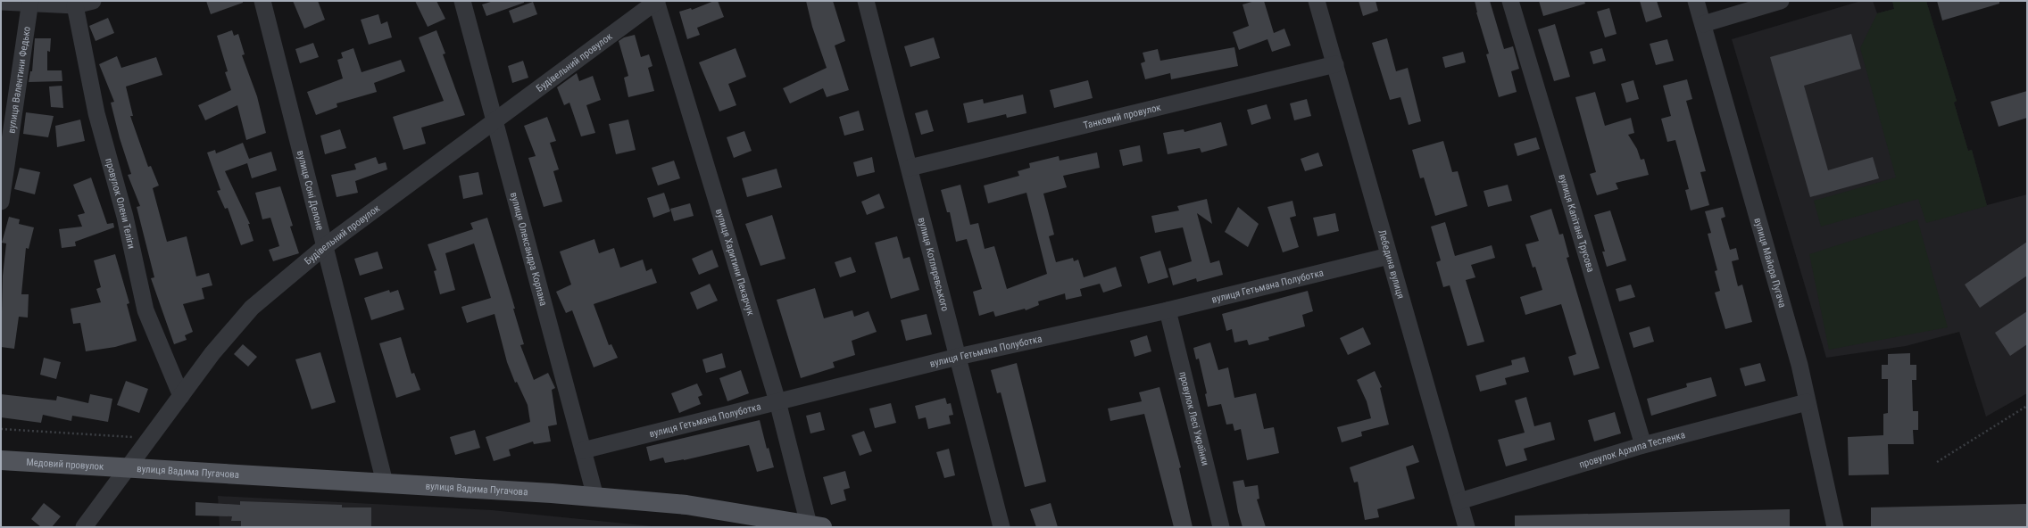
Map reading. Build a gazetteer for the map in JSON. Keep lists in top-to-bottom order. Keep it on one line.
{"streets":{"main road":["Медовий провулок","вулиця Вадима Пугачова"],"street":["Будівельний провулок","вулиця Валентини Федько","Танковий провулок","вулиця Соні Делоне","провулок Олени Теліги","вулиця Капітана Трусова","вулиця Олександра Корпана","вулиця Харитини Пекарчук","вулиця Майора Пугача","вулиця Котляревського","Лебедина вулиця","вулиця Гетьмана Полуботка","провулок Лесі Українки","провулок Архипа Тесленка"]},"crossings":[["Будівельний провулок","вулиця Соні Делоне"],["Будівельний провулок","провулок Олени Теліги"],["Будівельний провулок","вулиця Олександра Корпана"],["Будівельний провулок","вулиця Харитини Пекарчук"],["Будівельний провулок","Медовий провулок"],["Будівельний провулок","вулиця Вадима Пугачова"],["Танковий провулок","вулиця Котляревського"],["Танковий провулок","Лебедина вулиця"],["вулиця Соні Делоне","вулиця Вадима Пугачова"],["вулиця Капітана Трусова","провулок Архипа Тесленка"],["вулиця Олександра Корпана","вулиця Гетьмана Полуботка"],["вулиця Олександра Корпана","вулиця Вадима Пугачова"],["вулиця Харитини Пекарчук","вулиця Гетьмана Полуботка"],["вулиця Харитини Пекарчук","вулиця Вадима Пугачова"],["вулиця Майора Пугача","провулок Архипа Тесленка"],["вулиця Котляревського","вулиця Гетьмана Полуботка"],["Лебедина вулиця","вулиця Гетьмана Полуботка"],["Лебедина вулиця","провулок Архипа Тесленка"],["вулиця Гетьмана Полуботка","провулок Лесі Українки"],["Медовий провулок","вулиця Вадима Пугачова"]]}
